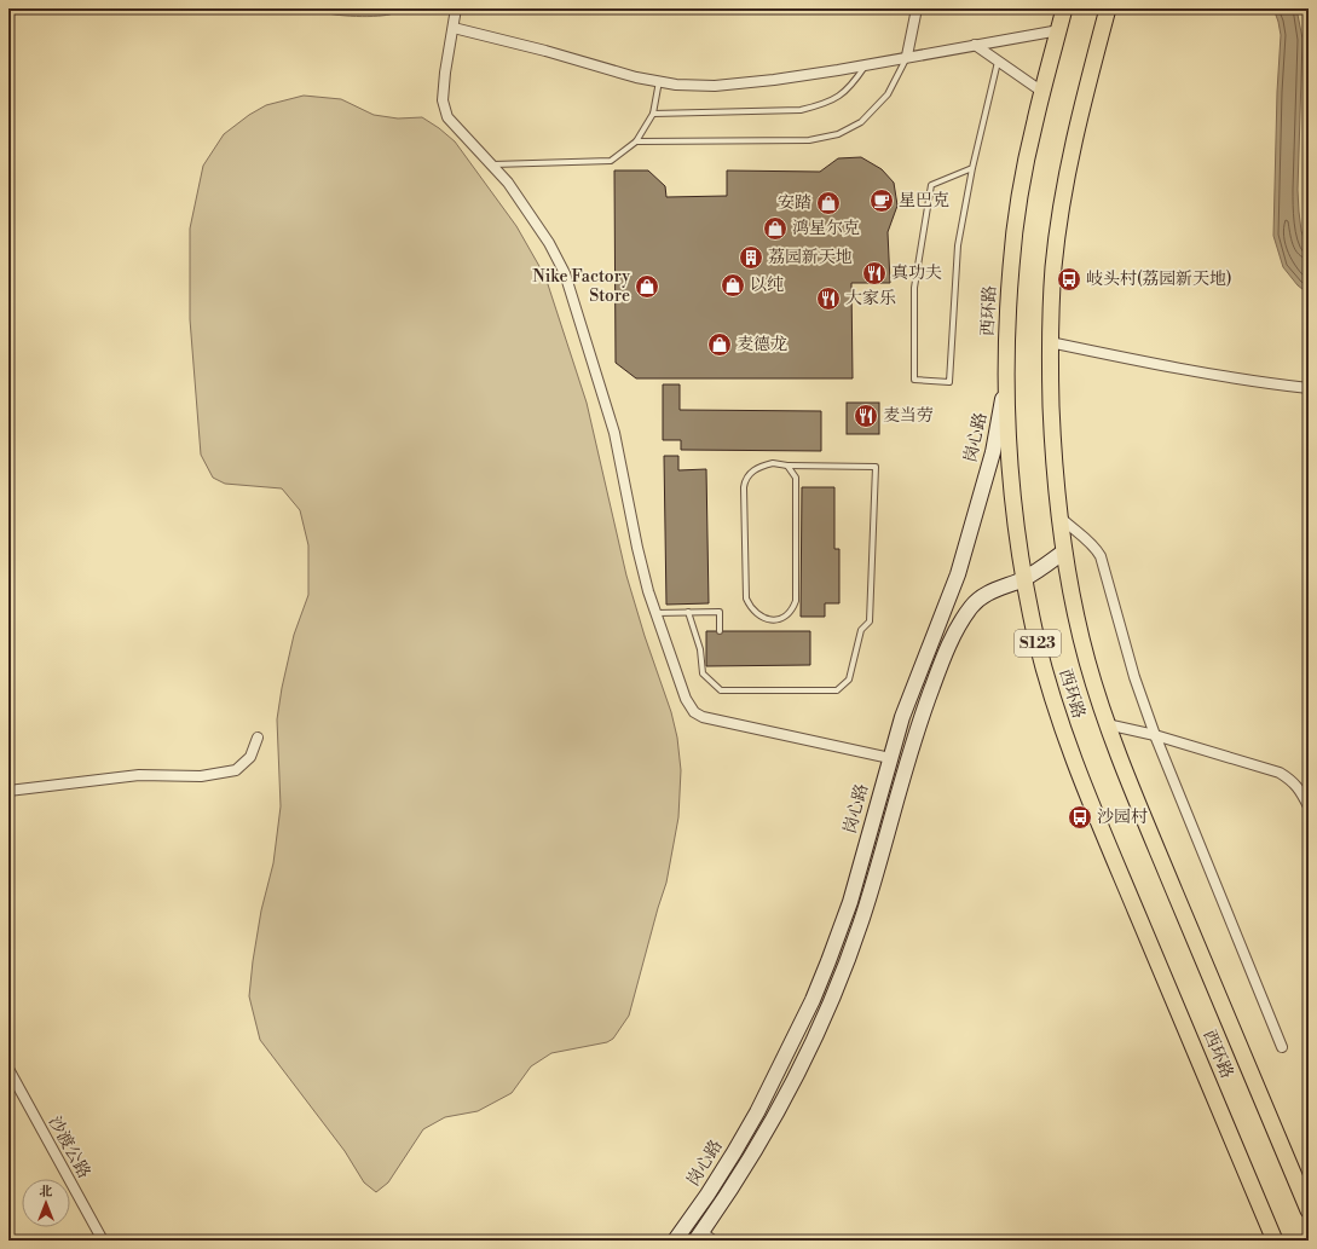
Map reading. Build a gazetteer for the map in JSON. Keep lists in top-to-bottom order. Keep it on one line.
{"streets":{"main road":["西环路","S123"],"street":["岗心路","沙渡公路"]},"crossings":[["西环路","岗心路"]],"places":{"cafe":["星巴克"],"shop":["安踏","鸿星尔克","以纯","Nike Factory Store","麦德龙"],"building":["荔园新天地"],"restaurant":["真功夫","大家乐","麦当劳"],"bus stop":["岐头村(荔园新天地)","沙园村"]},"north":"top"}
